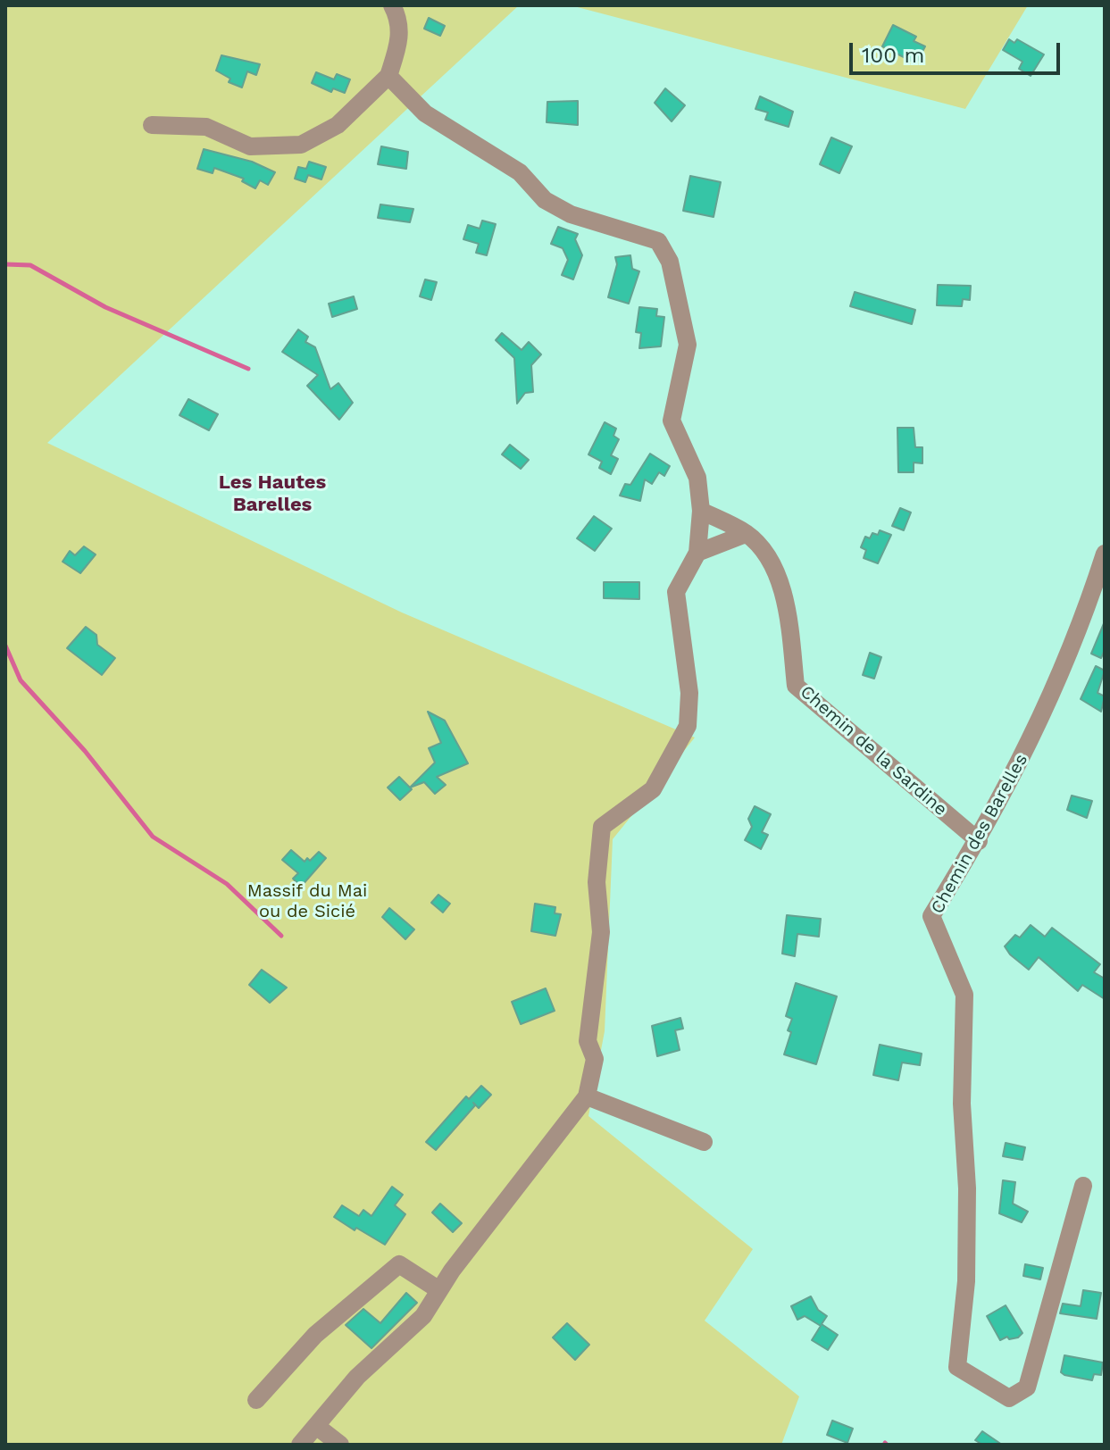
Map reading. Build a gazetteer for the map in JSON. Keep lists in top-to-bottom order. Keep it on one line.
{"streets":{"street":["Chemin de la Sardine","Chemin des Barelles"]},"crossings":[["Chemin de la Sardine","Chemin des Barelles"]],"districts":["Les Hautes Barelles"],"parks":["Massif du Mai ou de Sicié"],"scale_bar":"100 m"}
